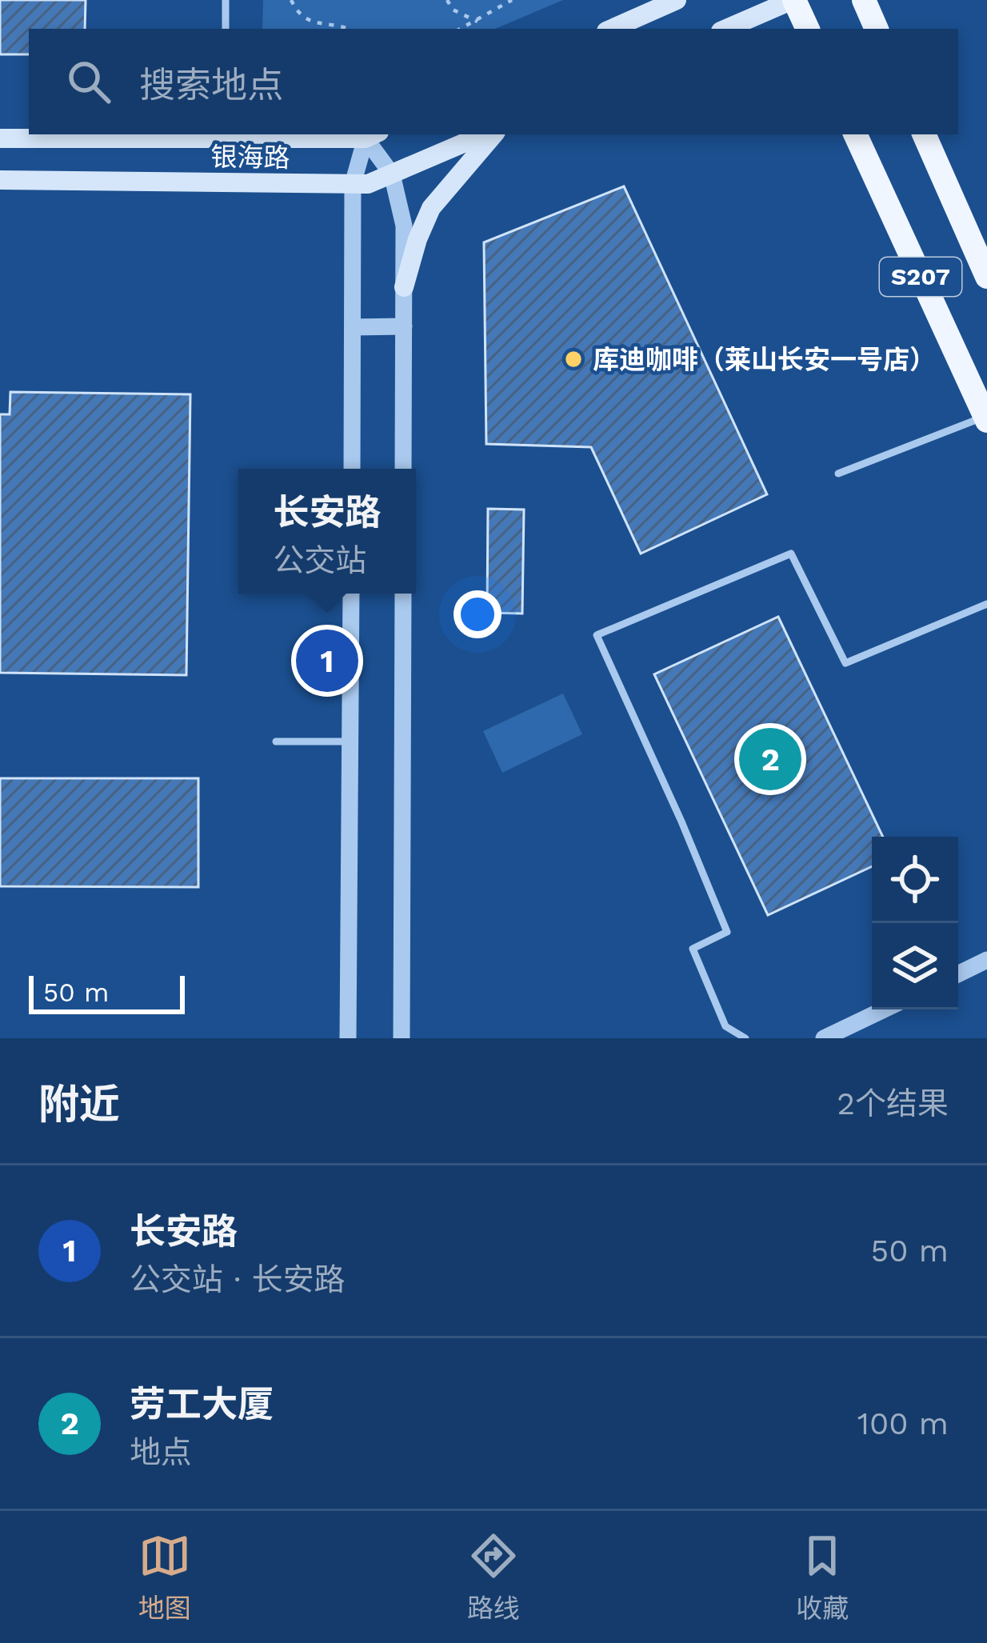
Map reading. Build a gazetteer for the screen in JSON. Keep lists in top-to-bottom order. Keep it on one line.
{"streets":{"main road":["银海路","S207"]},"places":["库迪咖啡（莱山长安一号店）"],"scale_bar":"50 m","page":{"search":"搜索地点","popup":["长安路","公交站"],"pins":["1","2"],"scale":"50 m","heading":["附近","2个结果"],"list":[{"mark":"1","name":"长安路","note":"公交站 · 长安路","value":"50 m"},{"mark":"2","name":"劳工大厦","note":"地点","value":"100 m"}],"nav":["地图","路线","收藏"]}}
